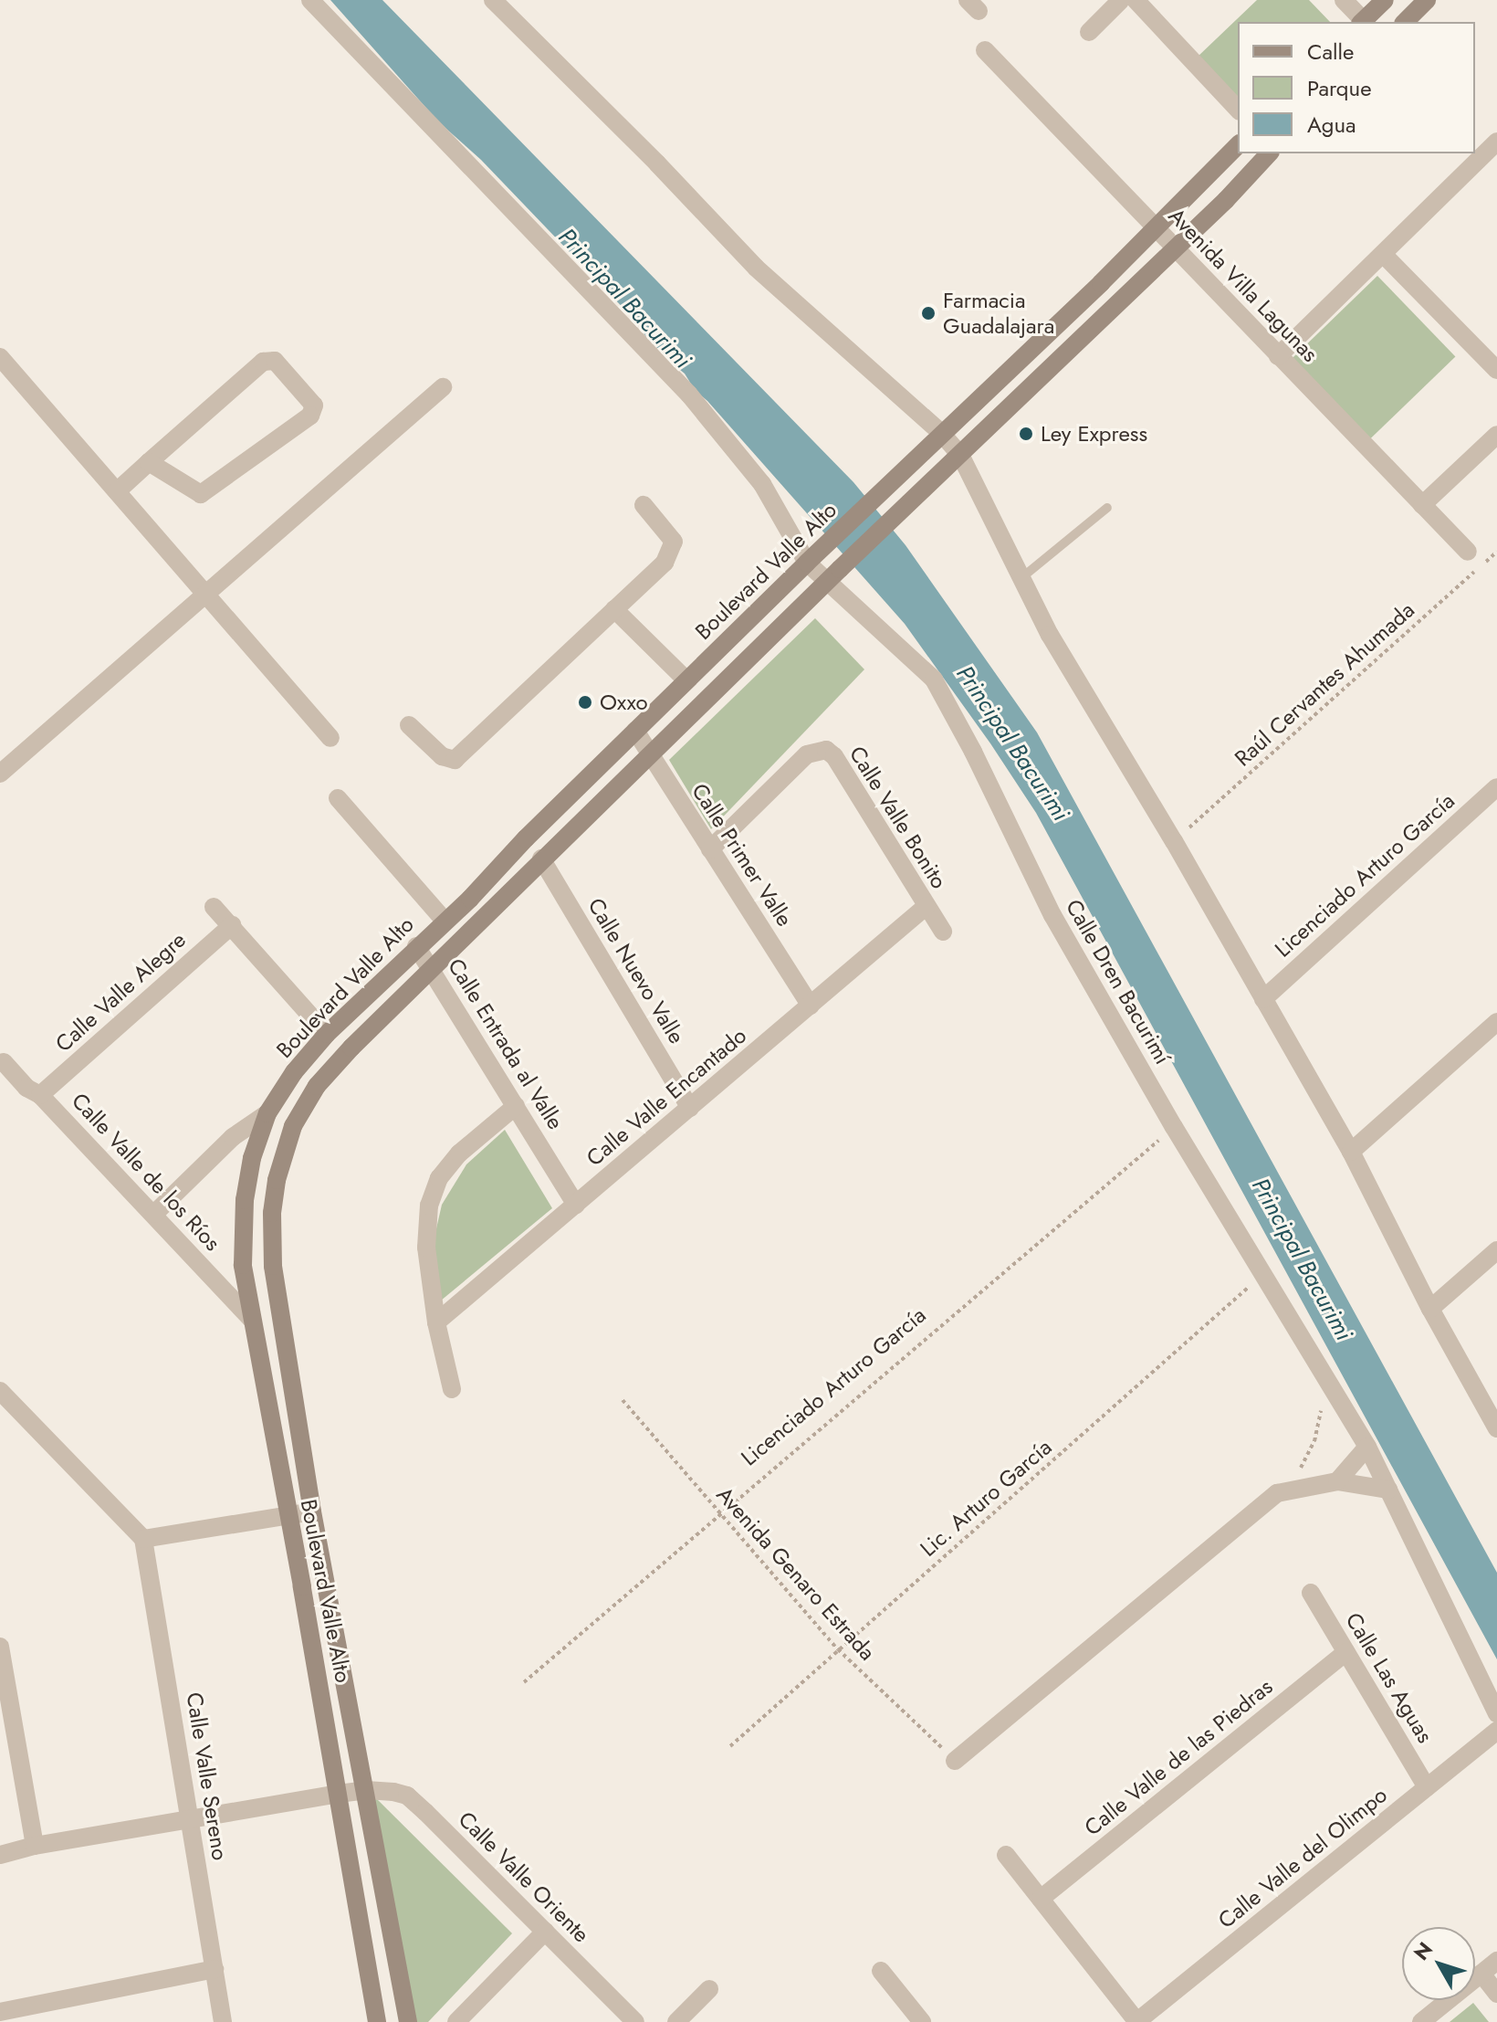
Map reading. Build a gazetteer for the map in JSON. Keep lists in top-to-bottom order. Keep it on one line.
{"streets":{"street":["Avenida Villa Lagunas","Boulevard Valle Alto","Calle Valle Bonito","Calle Primer Valle","Licenciado Arturo García","Calle Nuevo Valle","Calle Dren Bacurimí","Calle Valle Alegre","Calle Entrada al Valle","Calle Valle Encantado","Calle Valle de los Ríos","Calle Las Aguas","Calle Valle de las Piedras","Calle Valle Sereno","Calle Valle del Olimpo","Calle Valle Oriente"],"path":["Raúl Cervantes Ahumada","Lic. Arturo García","Avenida Genaro Estrada"]},"crossings":[["Avenida Villa Lagunas","Boulevard Valle Alto"],["Boulevard Valle Alto","Calle Primer Valle"],["Boulevard Valle Alto","Calle Nuevo Valle"],["Boulevard Valle Alto","Calle Dren Bacurimí"],["Boulevard Valle Alto","Calle Entrada al Valle"],["Boulevard Valle Alto","Calle Valle de los Ríos"],["Boulevard Valle Alto","Calle Valle Oriente"],["Calle Valle Bonito","Calle Primer Valle"],["Calle Valle Bonito","Calle Valle Encantado"],["Calle Primer Valle","Calle Valle Encantado"],["Licenciado Arturo García","Calle Dren Bacurimí"],["Licenciado Arturo García","Avenida Genaro Estrada"],["Calle Nuevo Valle","Calle Valle Encantado"],["Calle Dren Bacurimí","Lic. Arturo García"],["Calle Valle Alegre","Calle Valle de los Ríos"],["Calle Entrada al Valle","Calle Valle Encantado"],["Lic. Arturo García","Avenida Genaro Estrada"],["Calle Las Aguas","Calle Valle de las Piedras"],["Calle Las Aguas","Calle Valle del Olimpo"],["Calle Valle Sereno","Calle Valle Oriente"]],"water":["Principal Bacurimi"],"places":["Farmacia Guadalajara","Ley Express","Oxxo"],"legend":["Calle","Parque","Agua"],"north":"top left"}
